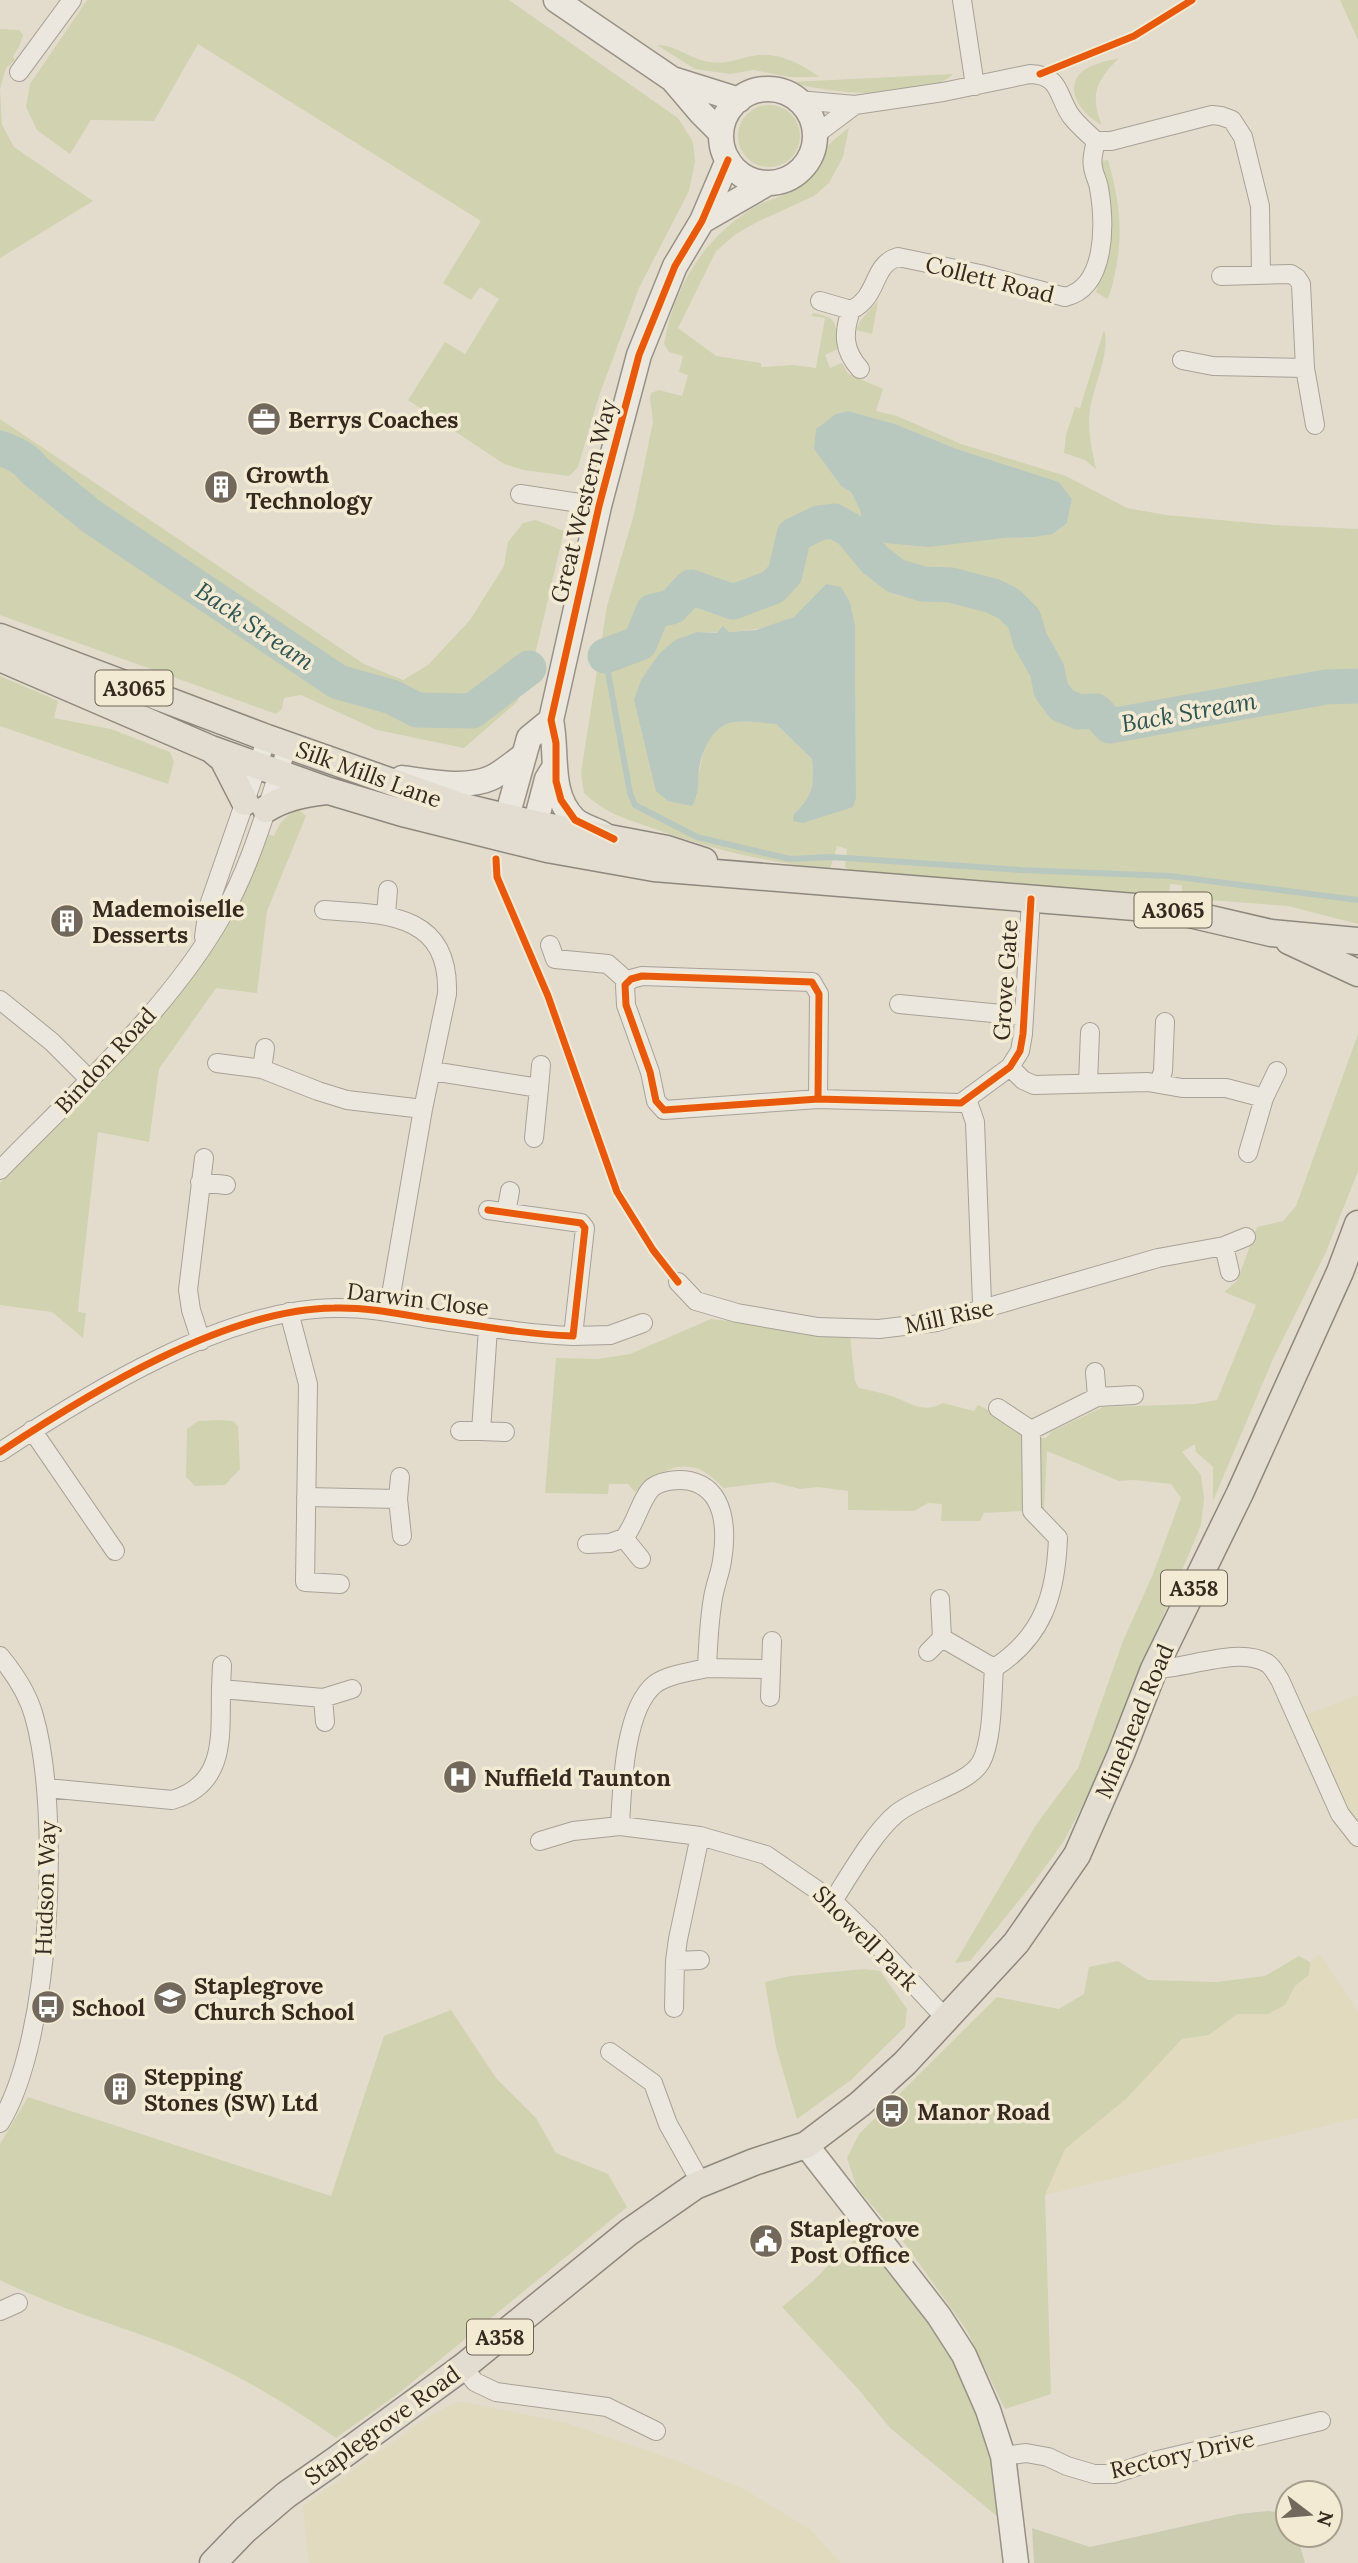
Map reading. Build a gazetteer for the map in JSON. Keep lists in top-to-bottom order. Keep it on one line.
{"streets":{"main road":["A3065","Silk Mills Lane","A358","Minehead Road","Staplegrove Road"],"street":["Collett Road","Great Western Way","Grove Gate","Bindon Road","Darwin Close","Mill Rise","Hudson Way","Showell Park","Rectory Drive"]},"crossings":[["Great Western Way","Silk Mills Lane"],["Silk Mills Lane","Grove Gate"],["Silk Mills Lane","Bindon Road"],["Minehead Road","Showell Park"],["Minehead Road","Staplegrove Road"]],"water":["Back Stream"],"places":{"office":["Berrys Coaches"],"building":["Growth Technology","Mademoiselle Desserts","Stepping Stones (SW) Ltd"],"hospital":["Nuffield Taunton"],"school or university":["Staplegrove Church School"],"bus stop":["School","Manor Road"],"public building":["Staplegrove Post Office"]},"north":"right"}
